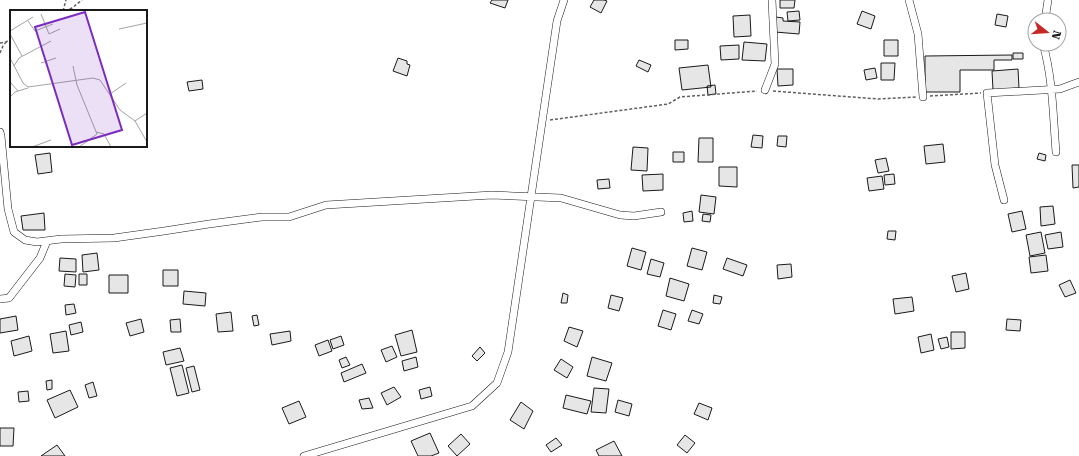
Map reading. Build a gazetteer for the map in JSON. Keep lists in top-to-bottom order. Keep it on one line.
{"north":"right"}
